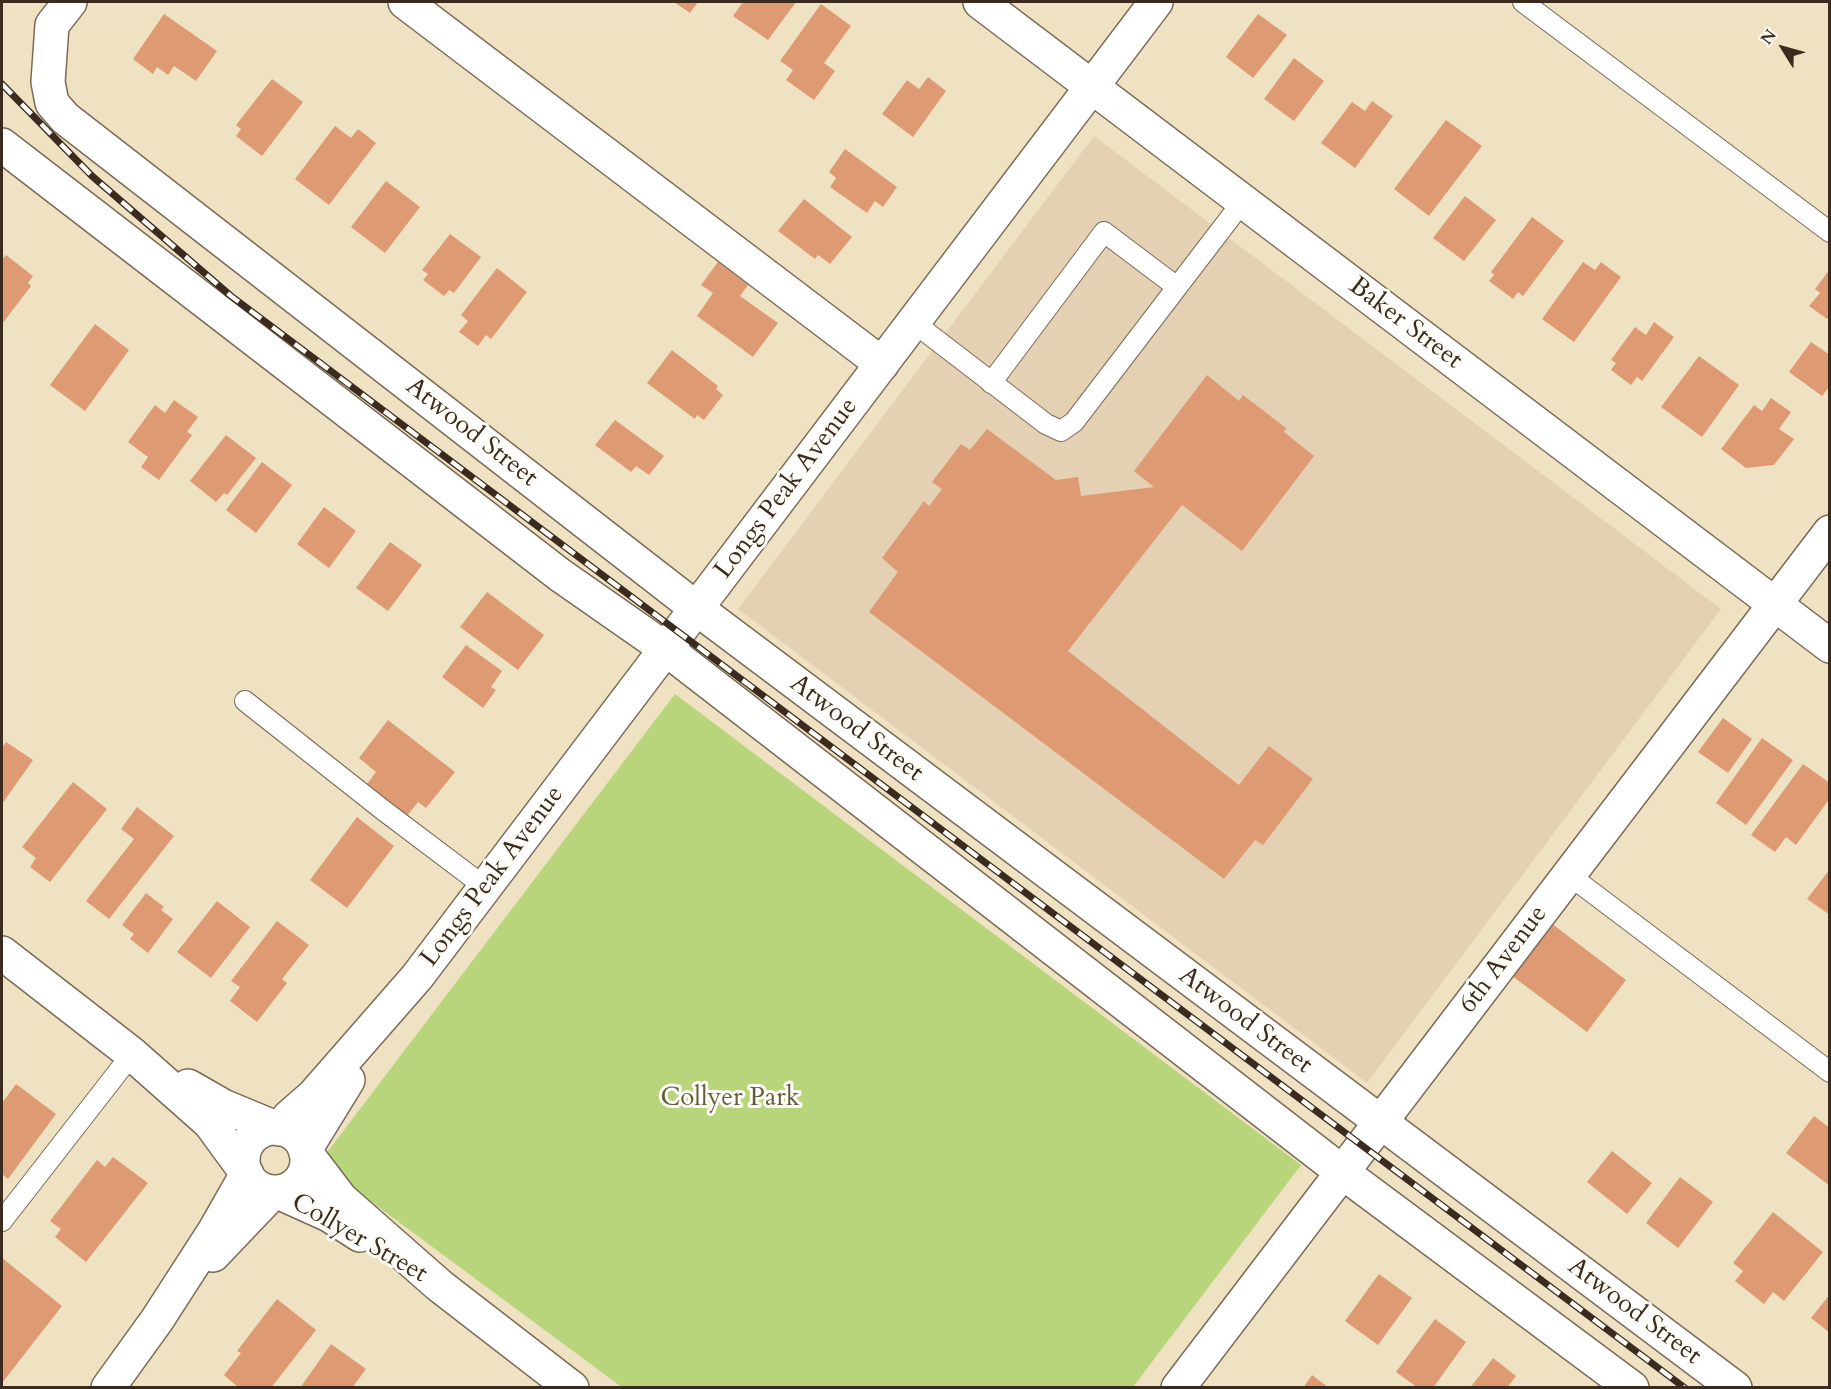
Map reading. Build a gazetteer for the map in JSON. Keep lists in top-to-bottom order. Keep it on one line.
{"streets":{"street":["Baker Street","Atwood Street","Longs Peak Avenue","6th Avenue","Collyer Street"]},"crossings":[["Baker Street","Longs Peak Avenue"],["Baker Street","6th Avenue"],["Atwood Street","Longs Peak Avenue"],["Atwood Street","6th Avenue"],["Longs Peak Avenue","Collyer Street"]],"parks":["Collyer Park"],"north":"top left"}
